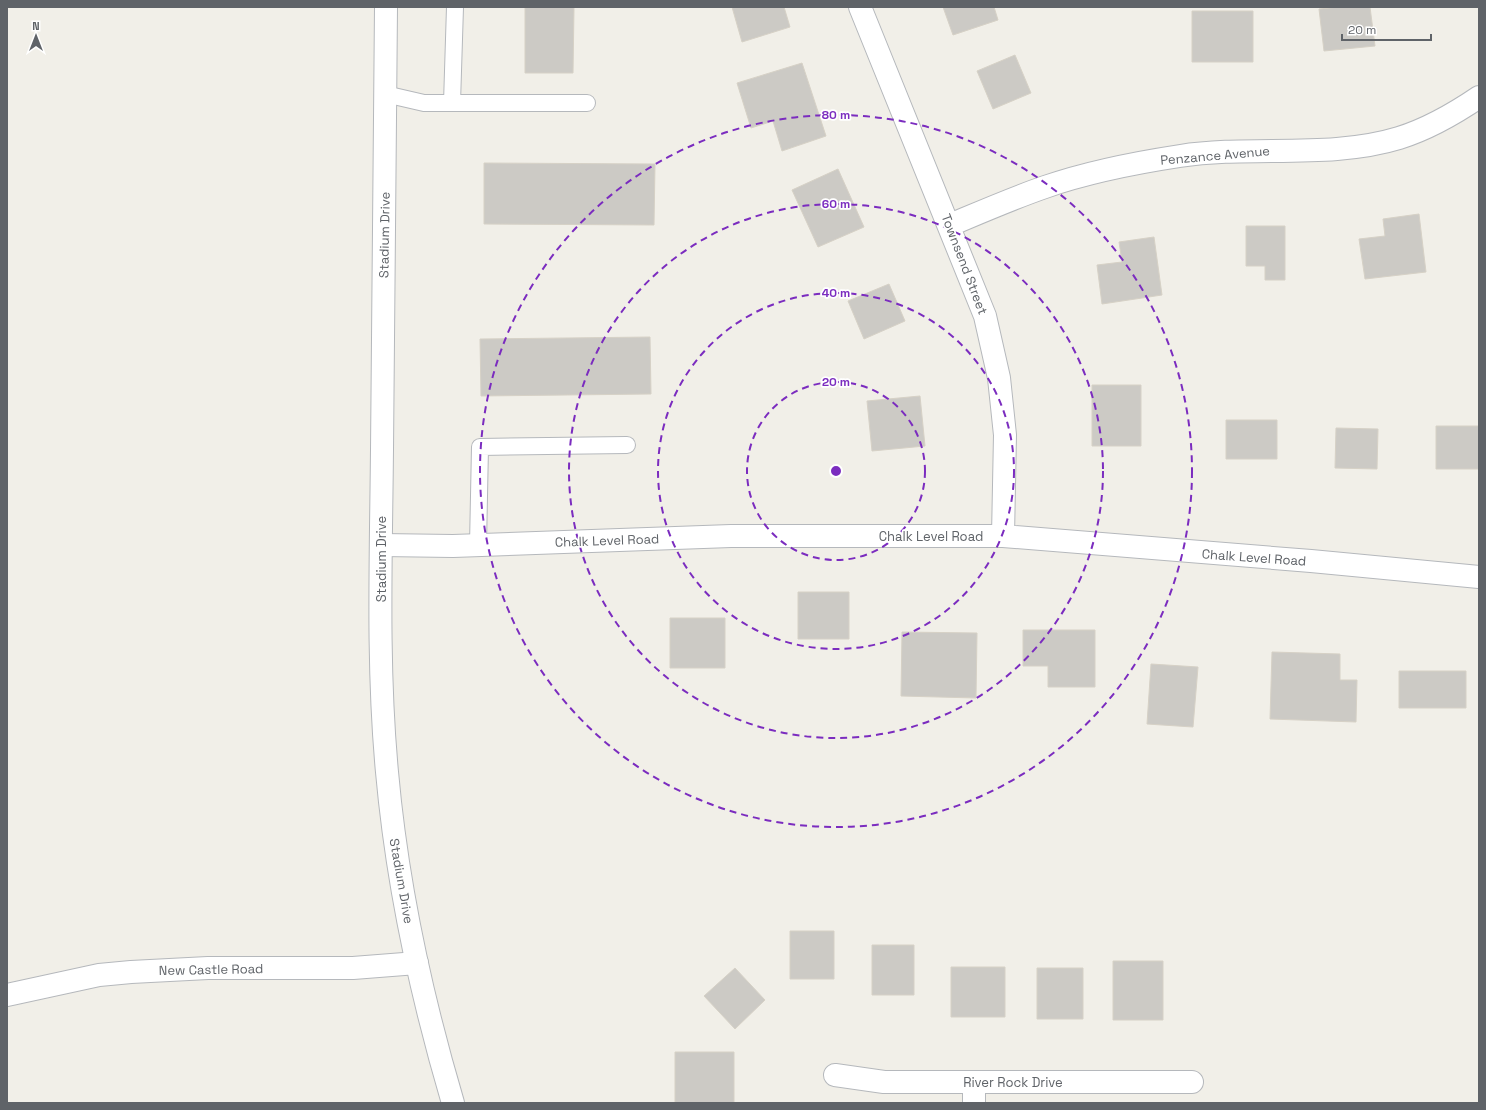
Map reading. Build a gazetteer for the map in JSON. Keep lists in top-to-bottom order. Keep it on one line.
{"streets":{"street":["Penzance Avenue","Stadium Drive","Townsend Street","Chalk Level Road","New Castle Road","River Rock Drive"]},"crossings":[["Penzance Avenue","Townsend Street"],["Stadium Drive","Chalk Level Road"],["Stadium Drive","New Castle Road"],["Townsend Street","Chalk Level Road"]],"scale_bar":"20 m","north":"top","rings":["80 m","60 m","40 m","20 m"]}
